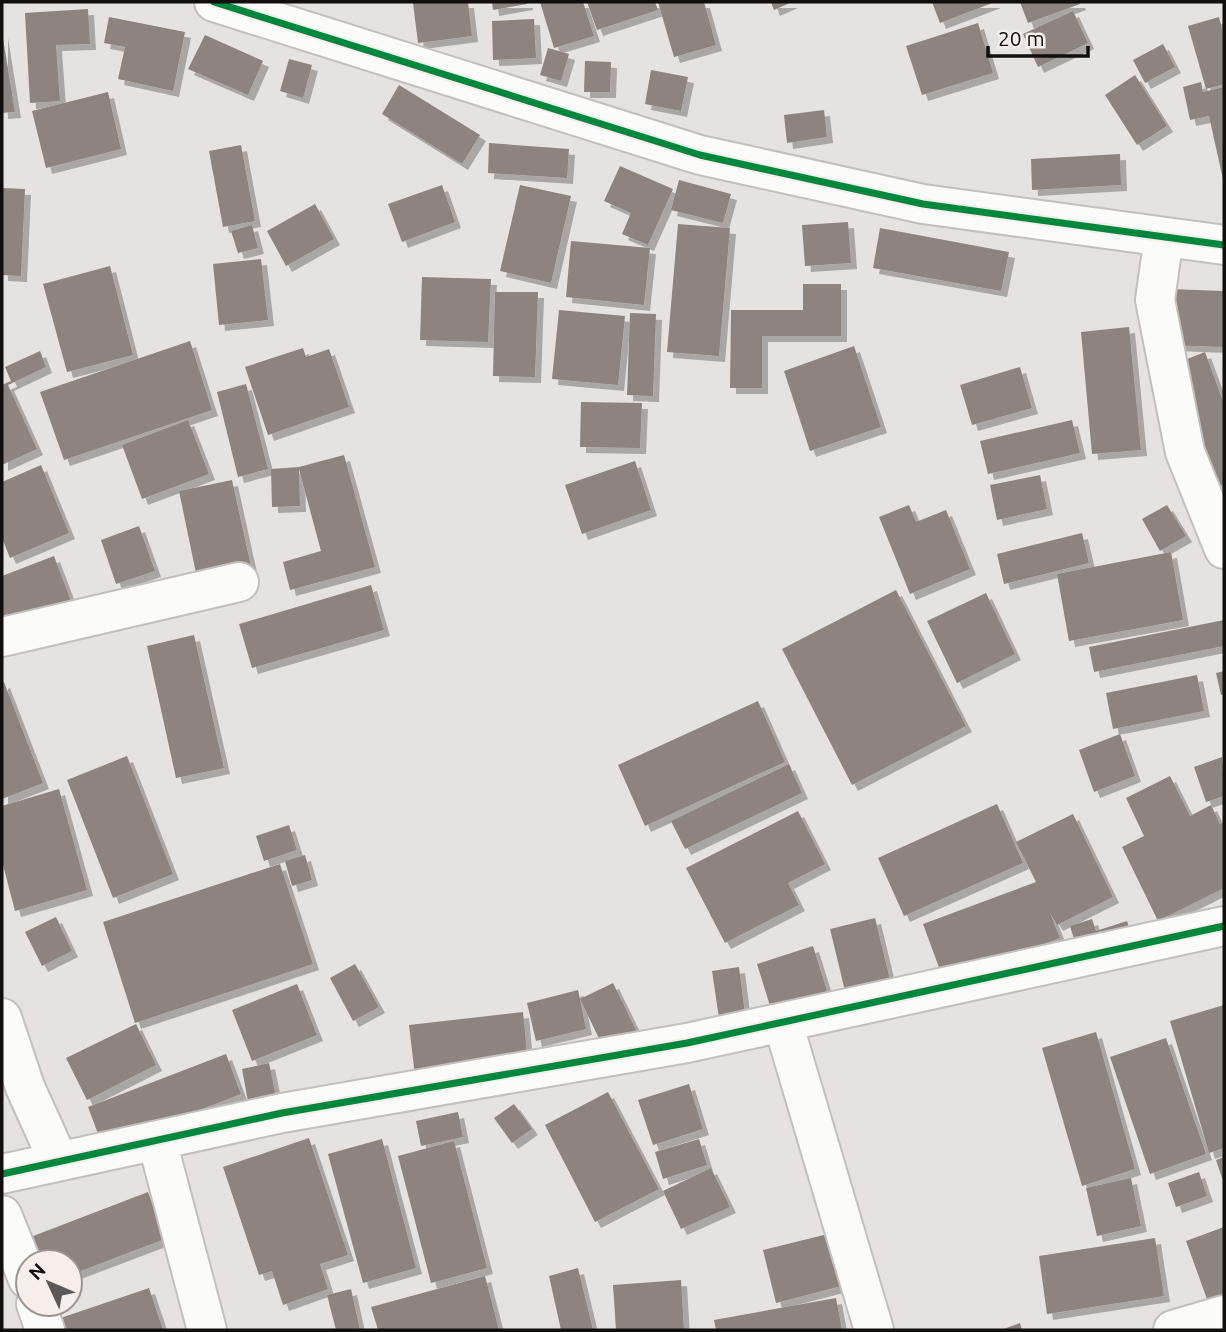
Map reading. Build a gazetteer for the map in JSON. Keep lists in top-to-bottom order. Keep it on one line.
{"scale_bar":"20 m","north":"top left"}
